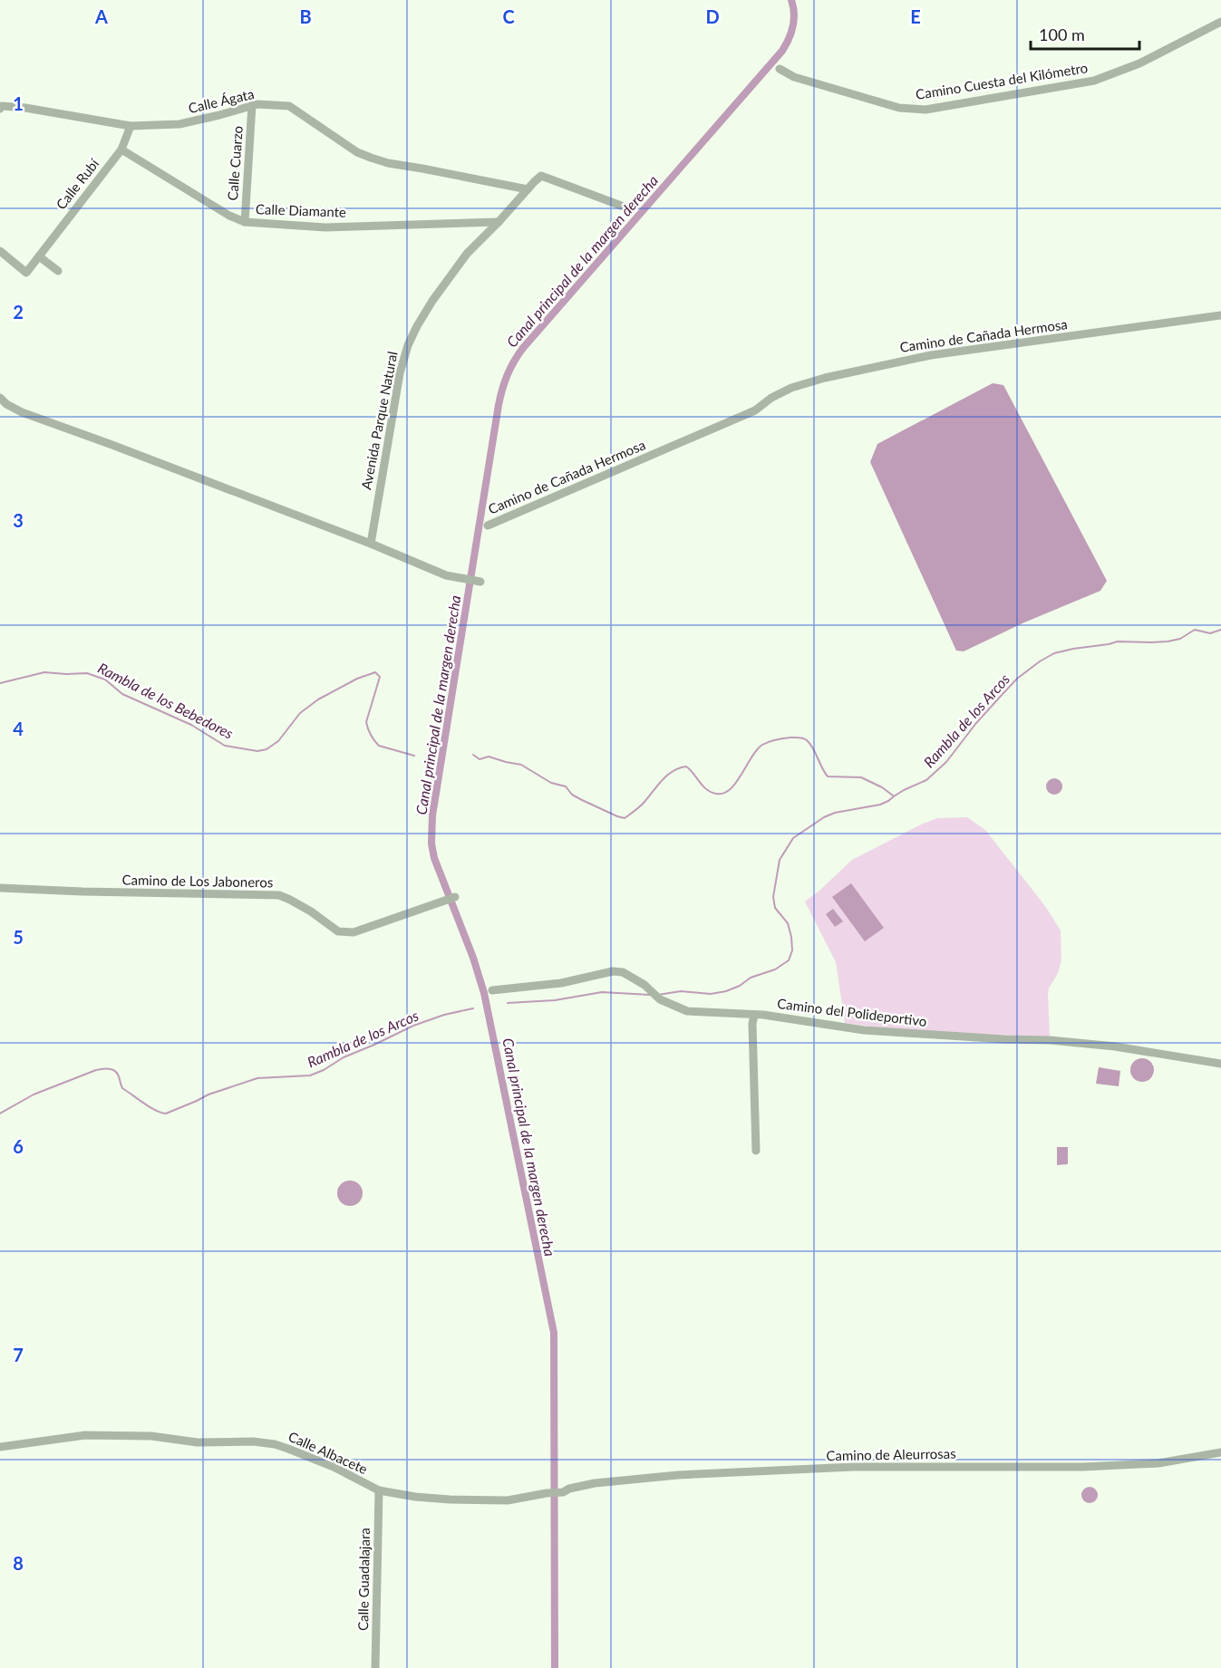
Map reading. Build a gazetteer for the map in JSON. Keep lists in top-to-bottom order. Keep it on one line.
{"streets":{"street":["Camino Cuesta del Kilómetro","Calle Ágata","Calle Cuarzo","Calle Rubí","Calle Diamante","Camino de Cañada Hermosa","Avenida Parque Natural","Camino de Los Jaboneros","Camino del Polideportivo","Calle Albacete","Camino de Aleurrosas","Calle Guadalajara"]},"crossings":[["Calle Ágata","Calle Cuarzo"],["Calle Ágata","Calle Rubí"],["Calle Ágata","Avenida Parque Natural"],["Calle Cuarzo","Calle Diamante"],["Calle Rubí","Calle Diamante"],["Calle Diamante","Avenida Parque Natural"],["Calle Albacete","Camino de Aleurrosas"],["Calle Albacete","Calle Guadalajara"]],"water":["Canal principal de la margen derecha","Rambla de los Bebedores","Rambla de los Arcos"],"scale_bar":"100 m","grid":{"columns":["A","B","C","D","E"],"rows":["1","2","3","4","5","6","7","8"]}}
